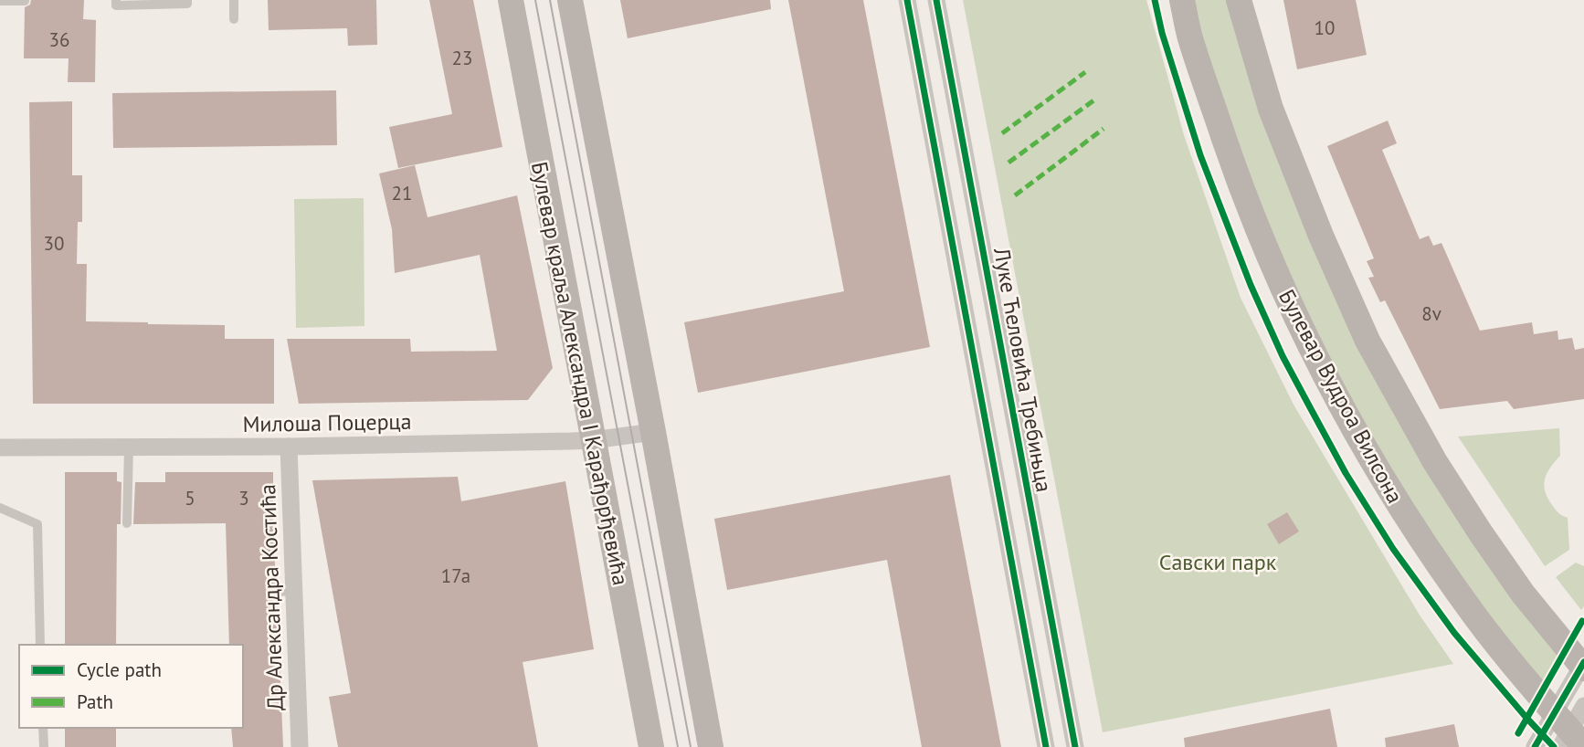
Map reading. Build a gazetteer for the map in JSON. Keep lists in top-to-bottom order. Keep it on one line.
{"streets":{"main road":["Булевар краља Александра I Карађорђевића","Булевар Вудроа Вилсона"],"street":["Луке Ћеловића Требињца","Милоша Поцерца","Др Александра Костића"]},"crossings":[["Булевар краља Александра I Карађорђевића","Милоша Поцерца"],["Милоша Поцерца","Др Александра Костића"]],"parks":["Савски парк"],"house_numbers":["10","36","23","21","30","8v","5","3","17a"],"legend":["Cycle path","Path"]}
